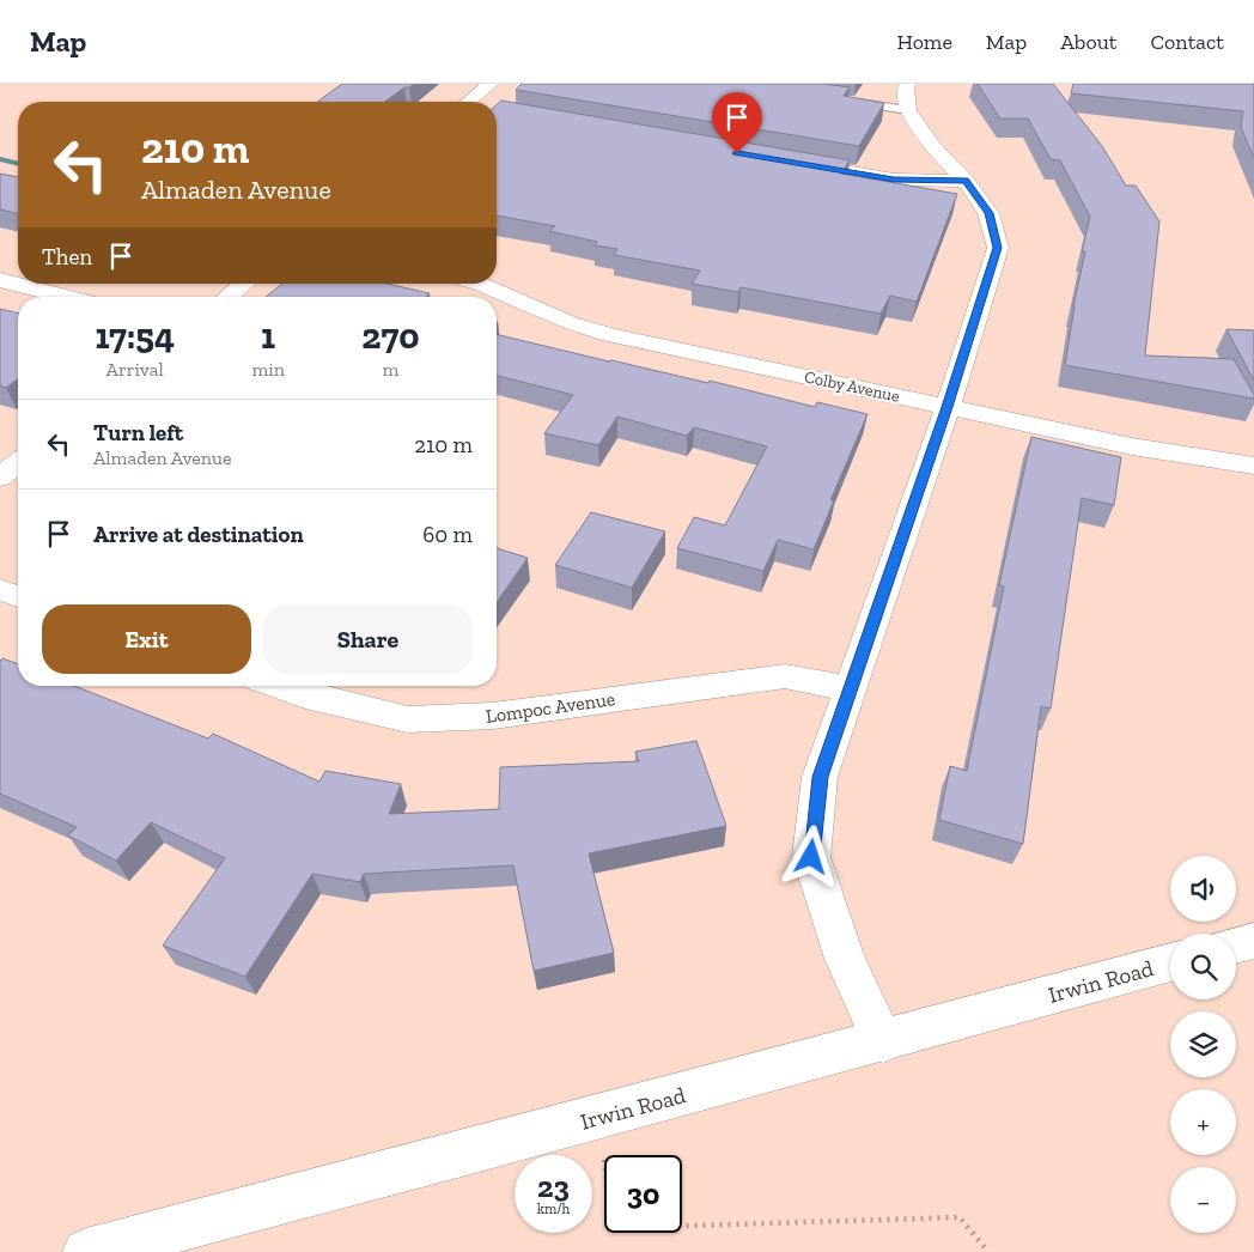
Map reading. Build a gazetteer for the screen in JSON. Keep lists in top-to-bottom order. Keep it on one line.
{"streets":{"street":["Colby Avenue","Lompoc Avenue","Irwin Road"]},"page":{"header":"Map","nav":["Home","Map","About","Contact"],"turn":["210 m","Almaden Avenue"],"then":"Then","eta":["17:54","Arrival","1","min","270","m"],"list":[{"name":"Turn left","note":"Almaden Avenue","value":"210 m"},{"name":"Arrive at destination","value":"60 m"}],"buttons":["Exit","Share"],"map_buttons":["+","−"],"speed":"23 km/h","limit":"30"}}
